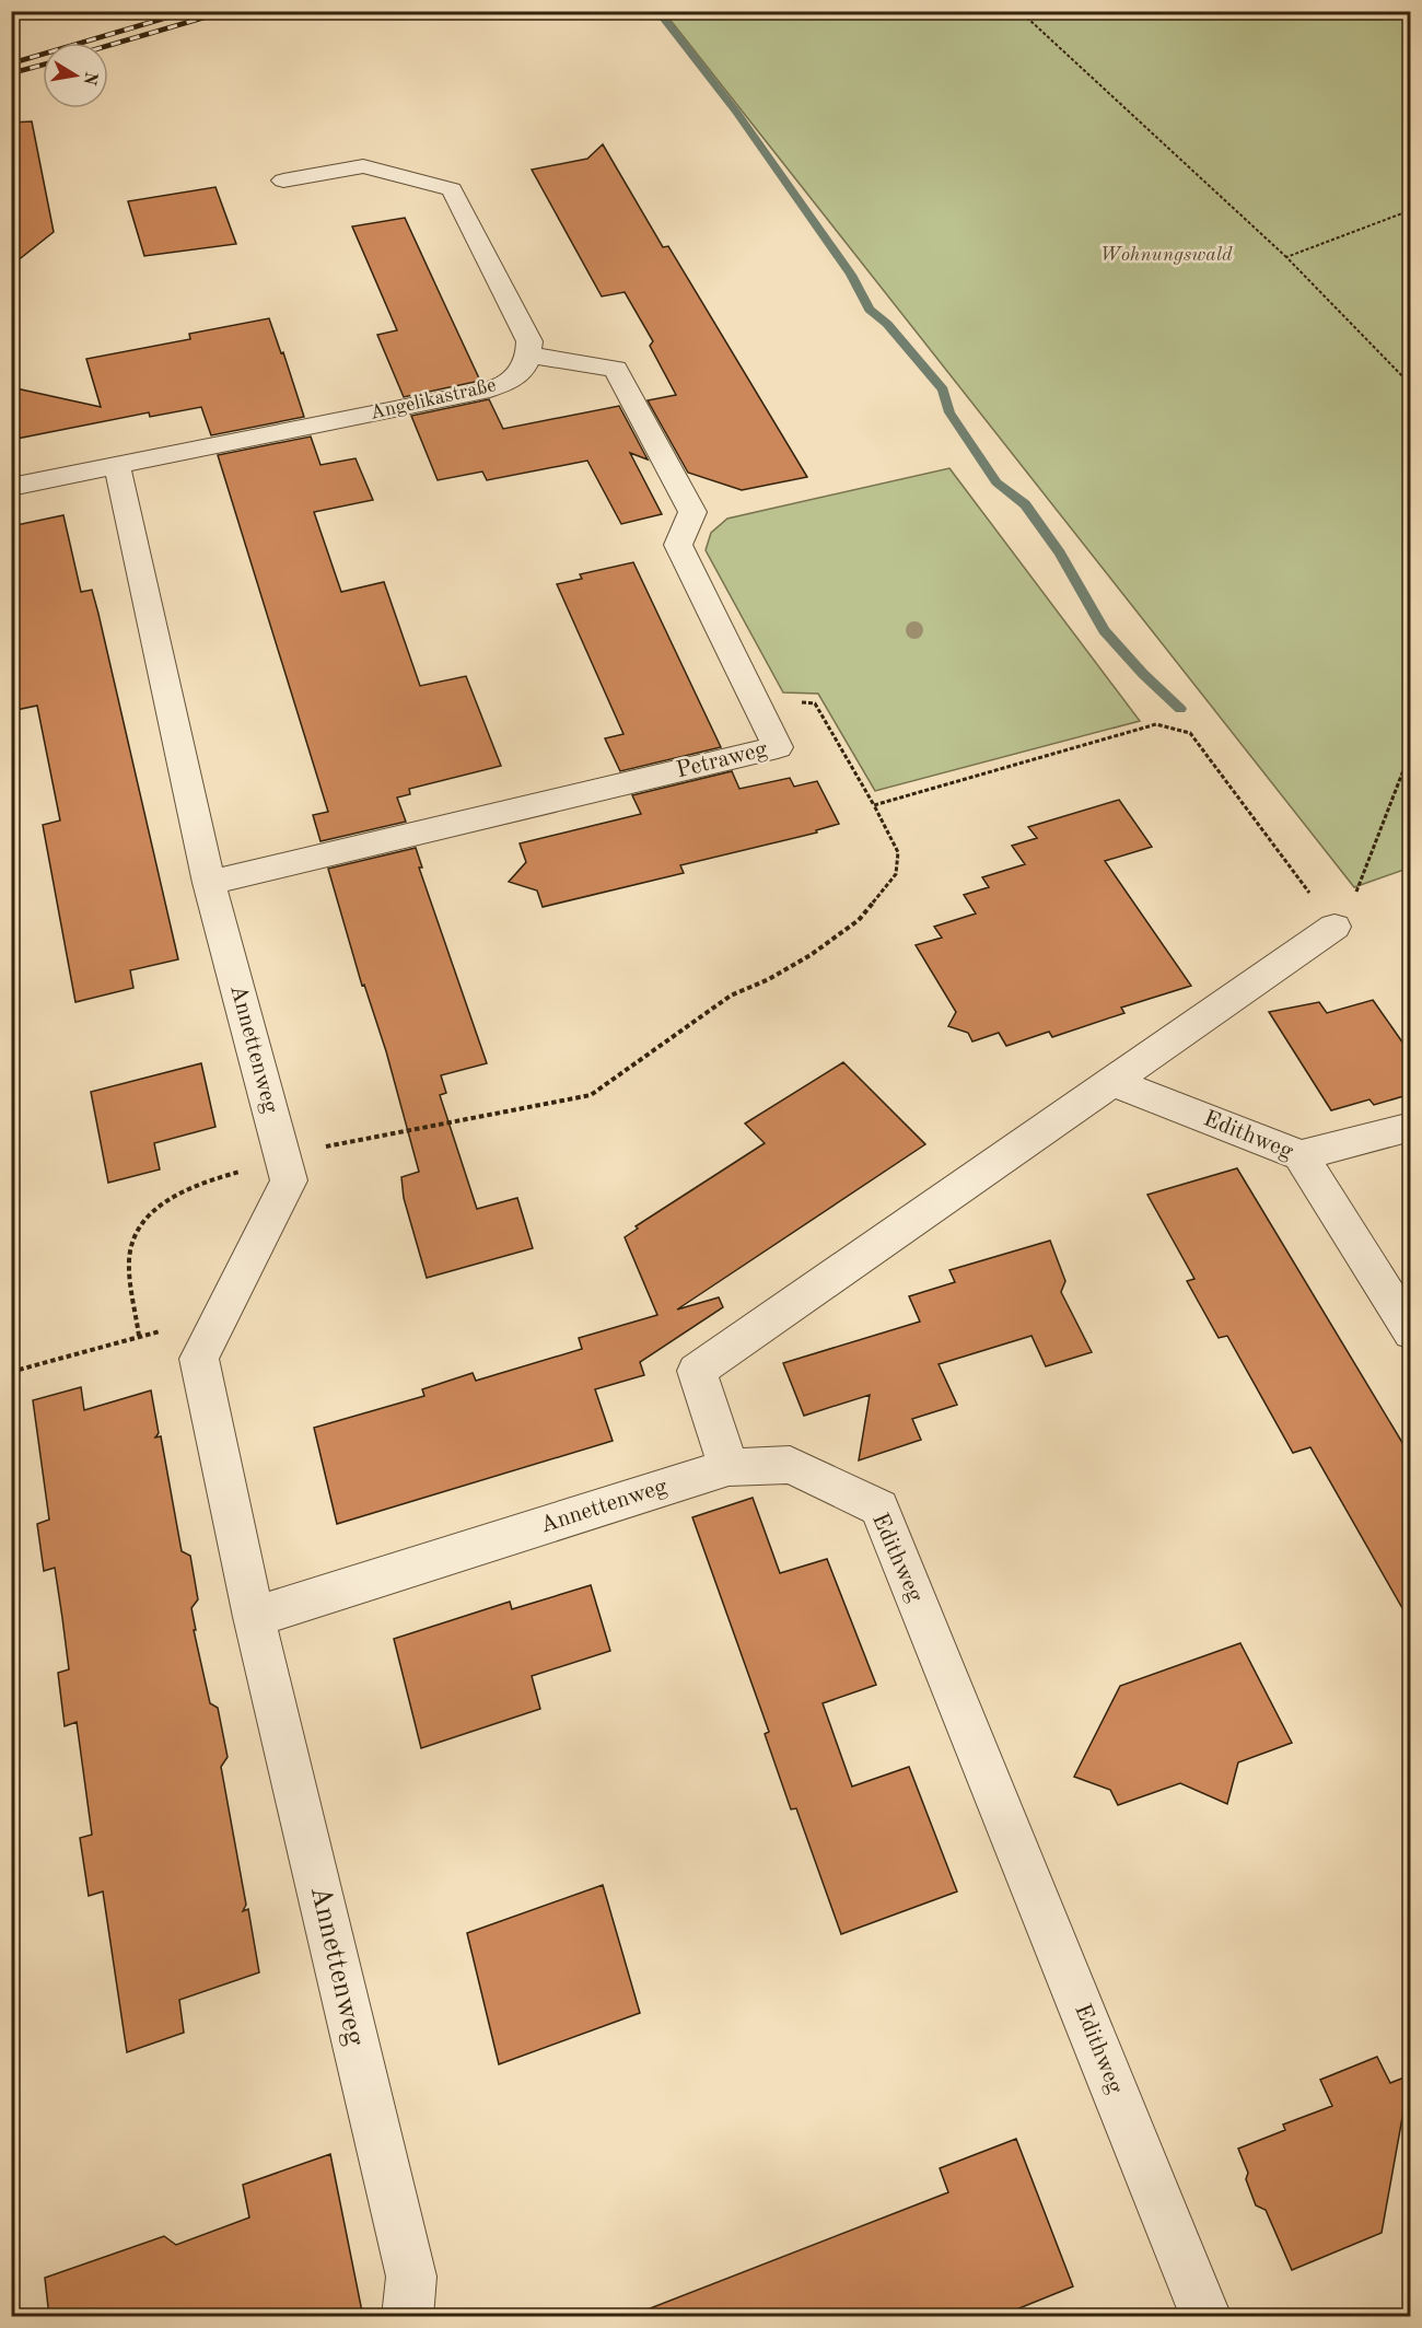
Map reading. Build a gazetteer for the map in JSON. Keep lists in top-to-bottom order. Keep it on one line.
{"streets":{"street":["Angelikastraße","Petraweg","Annettenweg","Edithweg"]},"crossings":[["Angelikastraße","Petraweg"],["Angelikastraße","Annettenweg"],["Petraweg","Annettenweg"],["Annettenweg","Edithweg"]],"parks":["Wohnungswald"],"north":"right"}
